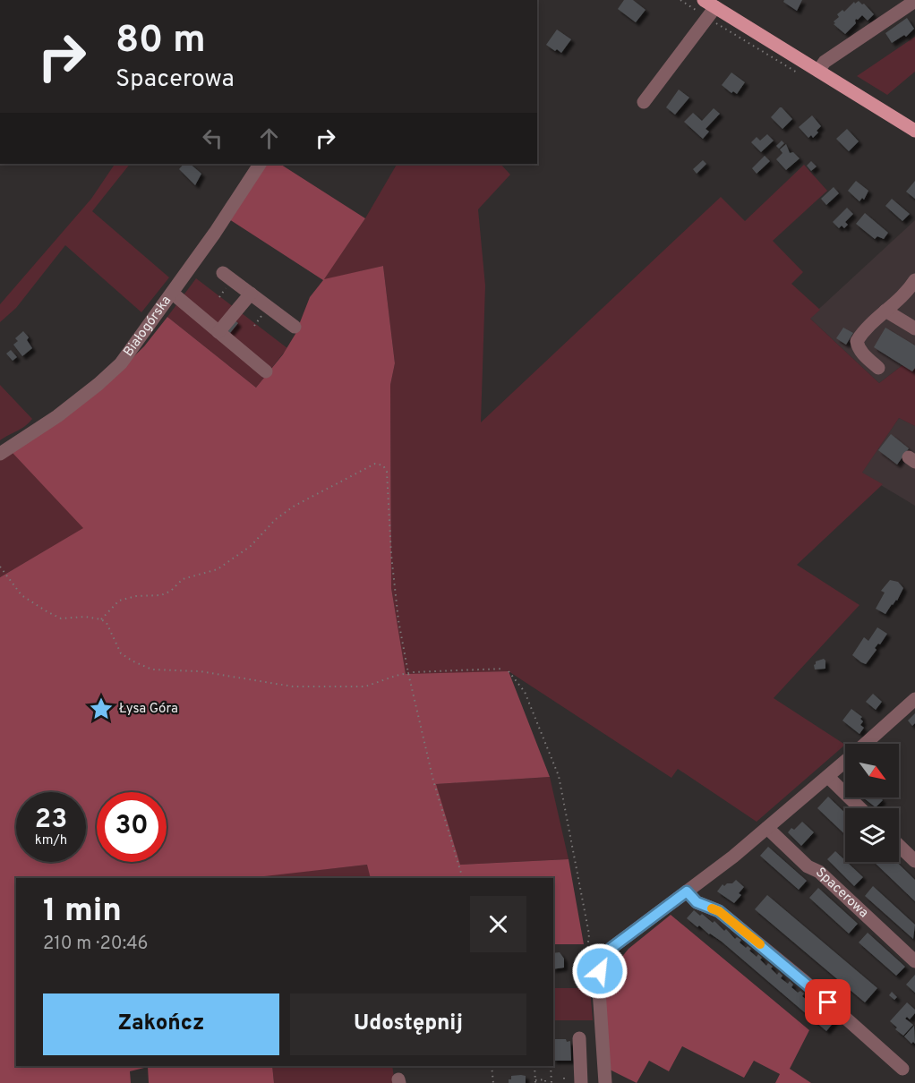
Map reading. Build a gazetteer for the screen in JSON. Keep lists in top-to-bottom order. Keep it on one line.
{"streets":{"street":["Białogórska","Spacerowa"]},"places":{"place":["Łysa Góra"]},"north":"bottom right","page":{"turn":["80 m","Spacerowa"],"speed":"23 km/h","limit":"30","heading":["1 min","210 m · 20:46"],"buttons":["Zakończ","Udostępnij"]}}
